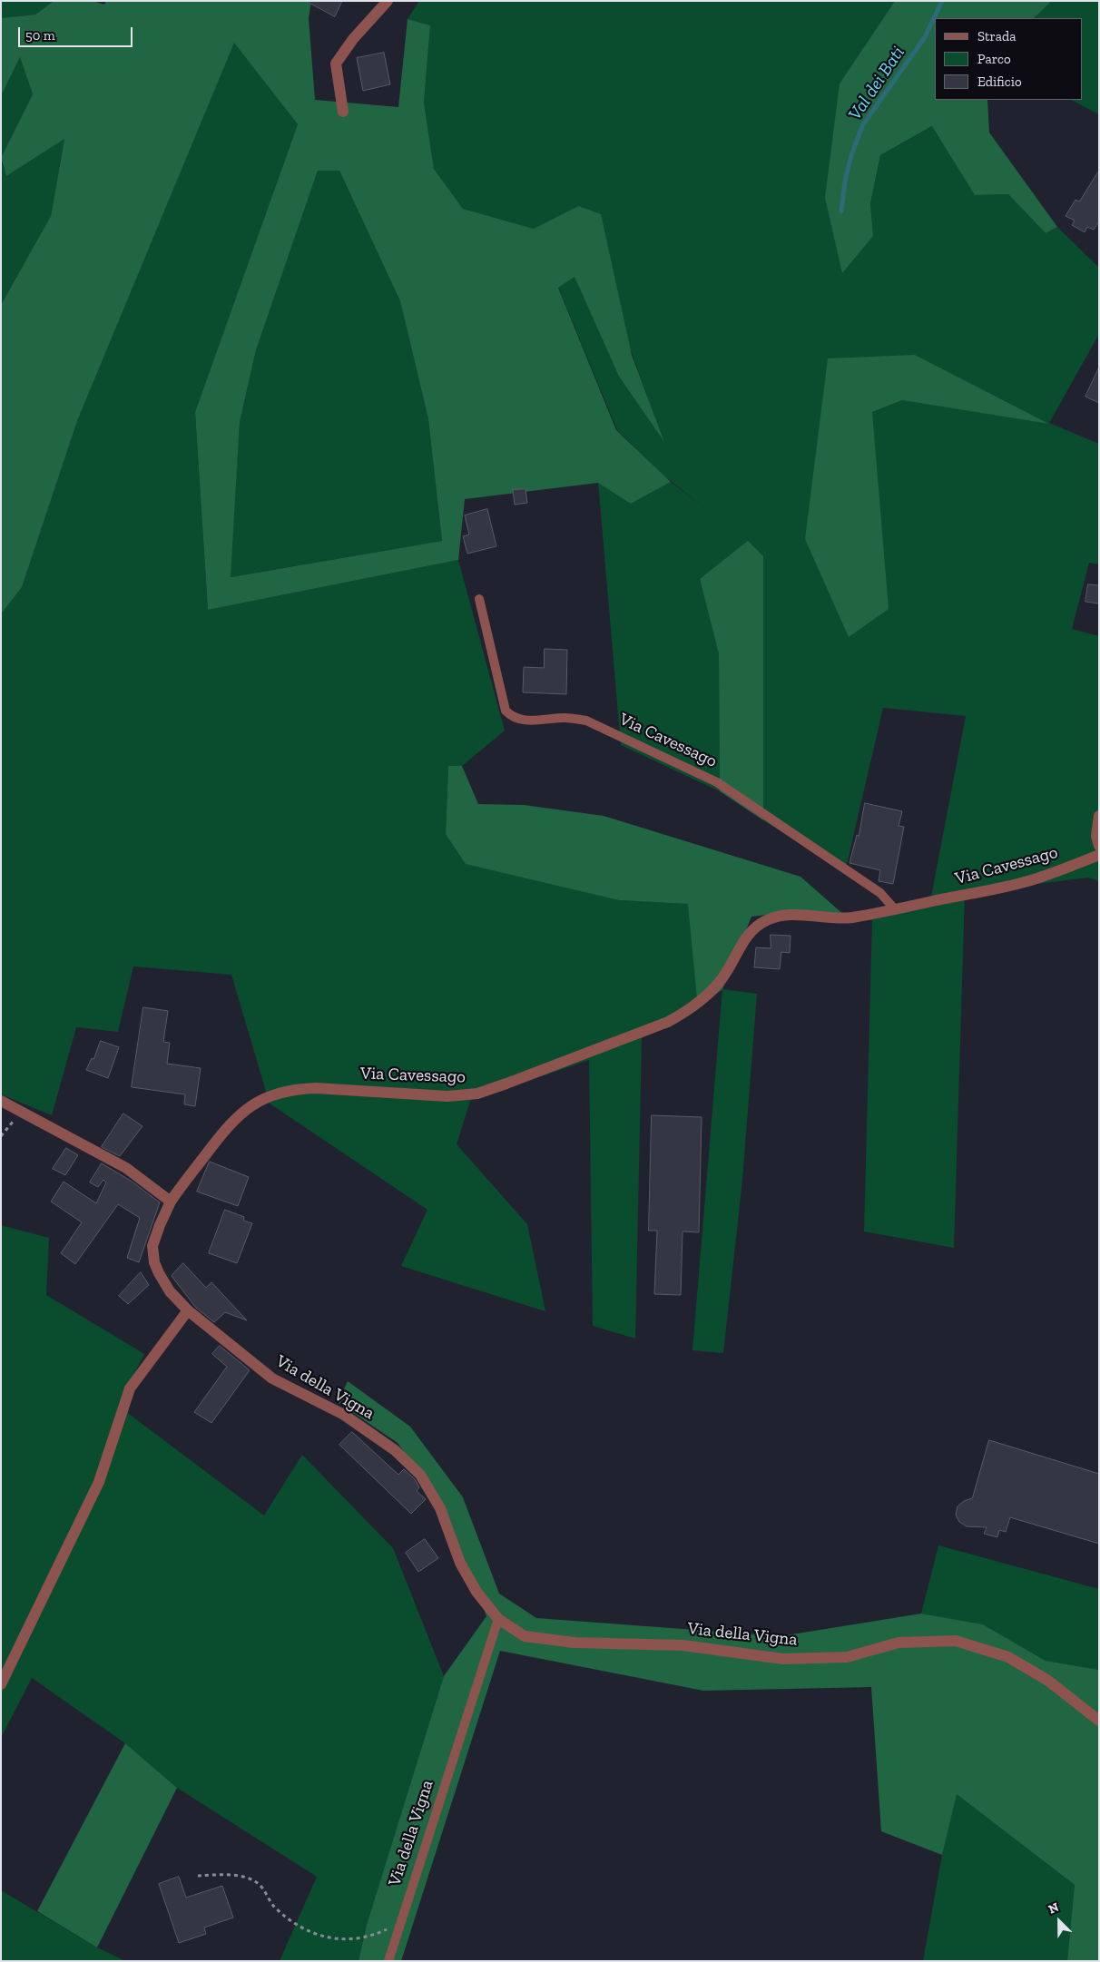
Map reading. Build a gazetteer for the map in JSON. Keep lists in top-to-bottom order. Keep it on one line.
{"streets":{"street":["Via Cavessago","Via della Vigna"]},"crossings":[["Via Cavessago","Via della Vigna"]],"water":["Val dei Bati"],"legend":["Strada","Parco","Edificio"],"scale_bar":"50 m","north":"top left"}
